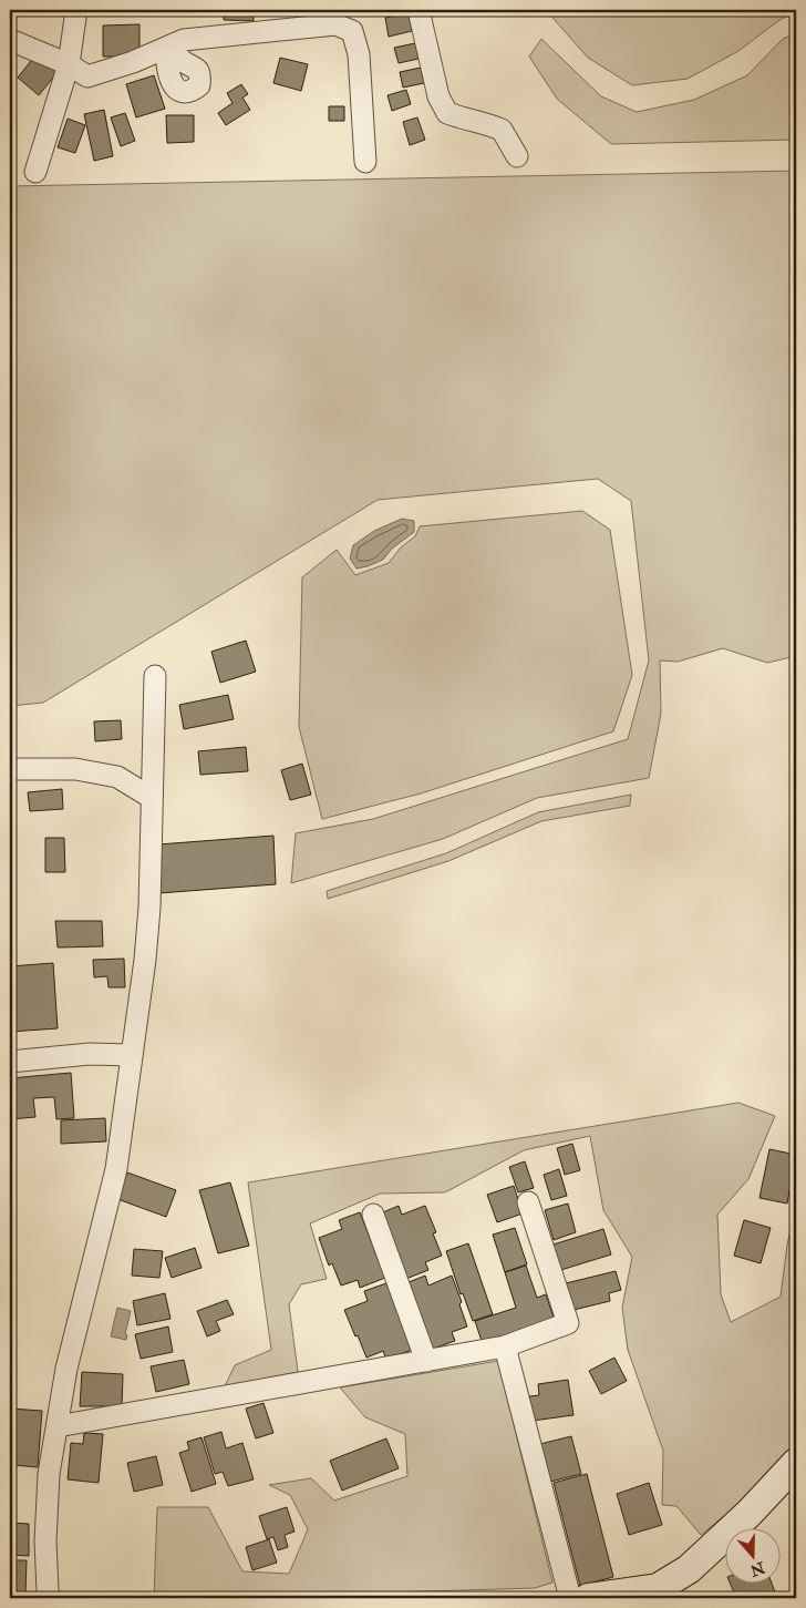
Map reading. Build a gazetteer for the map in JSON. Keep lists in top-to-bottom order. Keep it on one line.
{"north":"bottom"}
